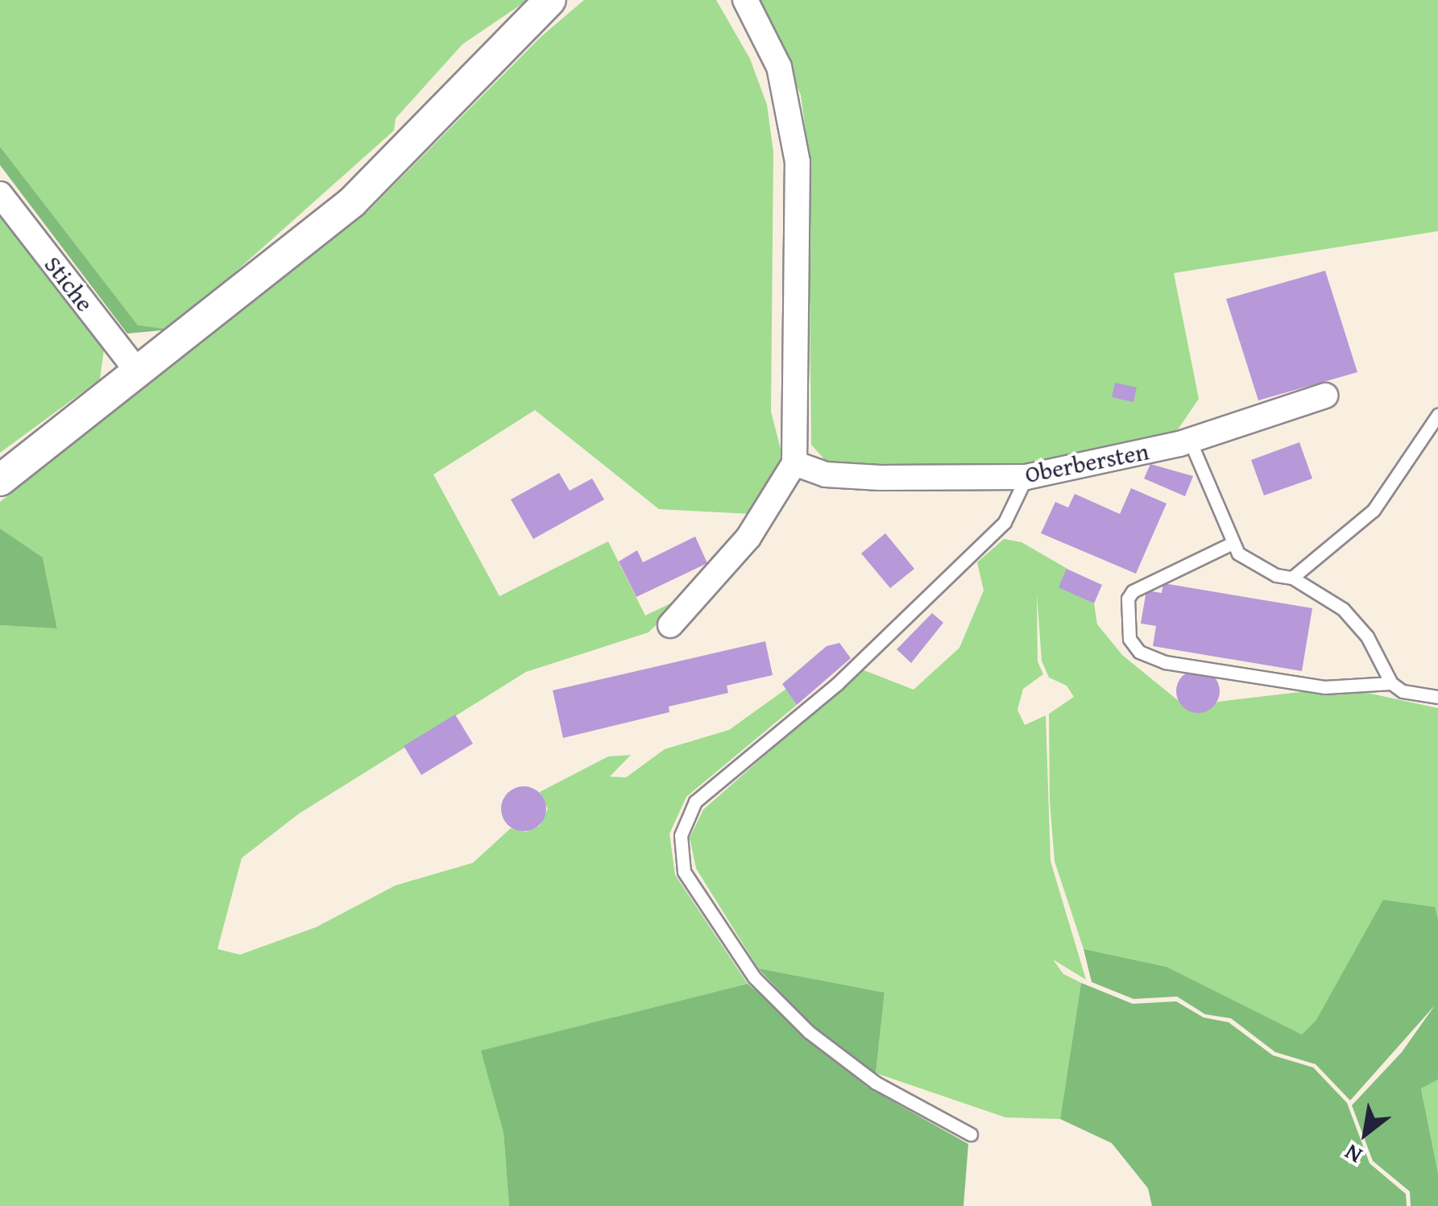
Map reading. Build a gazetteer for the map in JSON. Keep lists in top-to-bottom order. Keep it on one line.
{"streets":{"street":["Stiche","Oberbersten"]},"north":"bottom left"}
